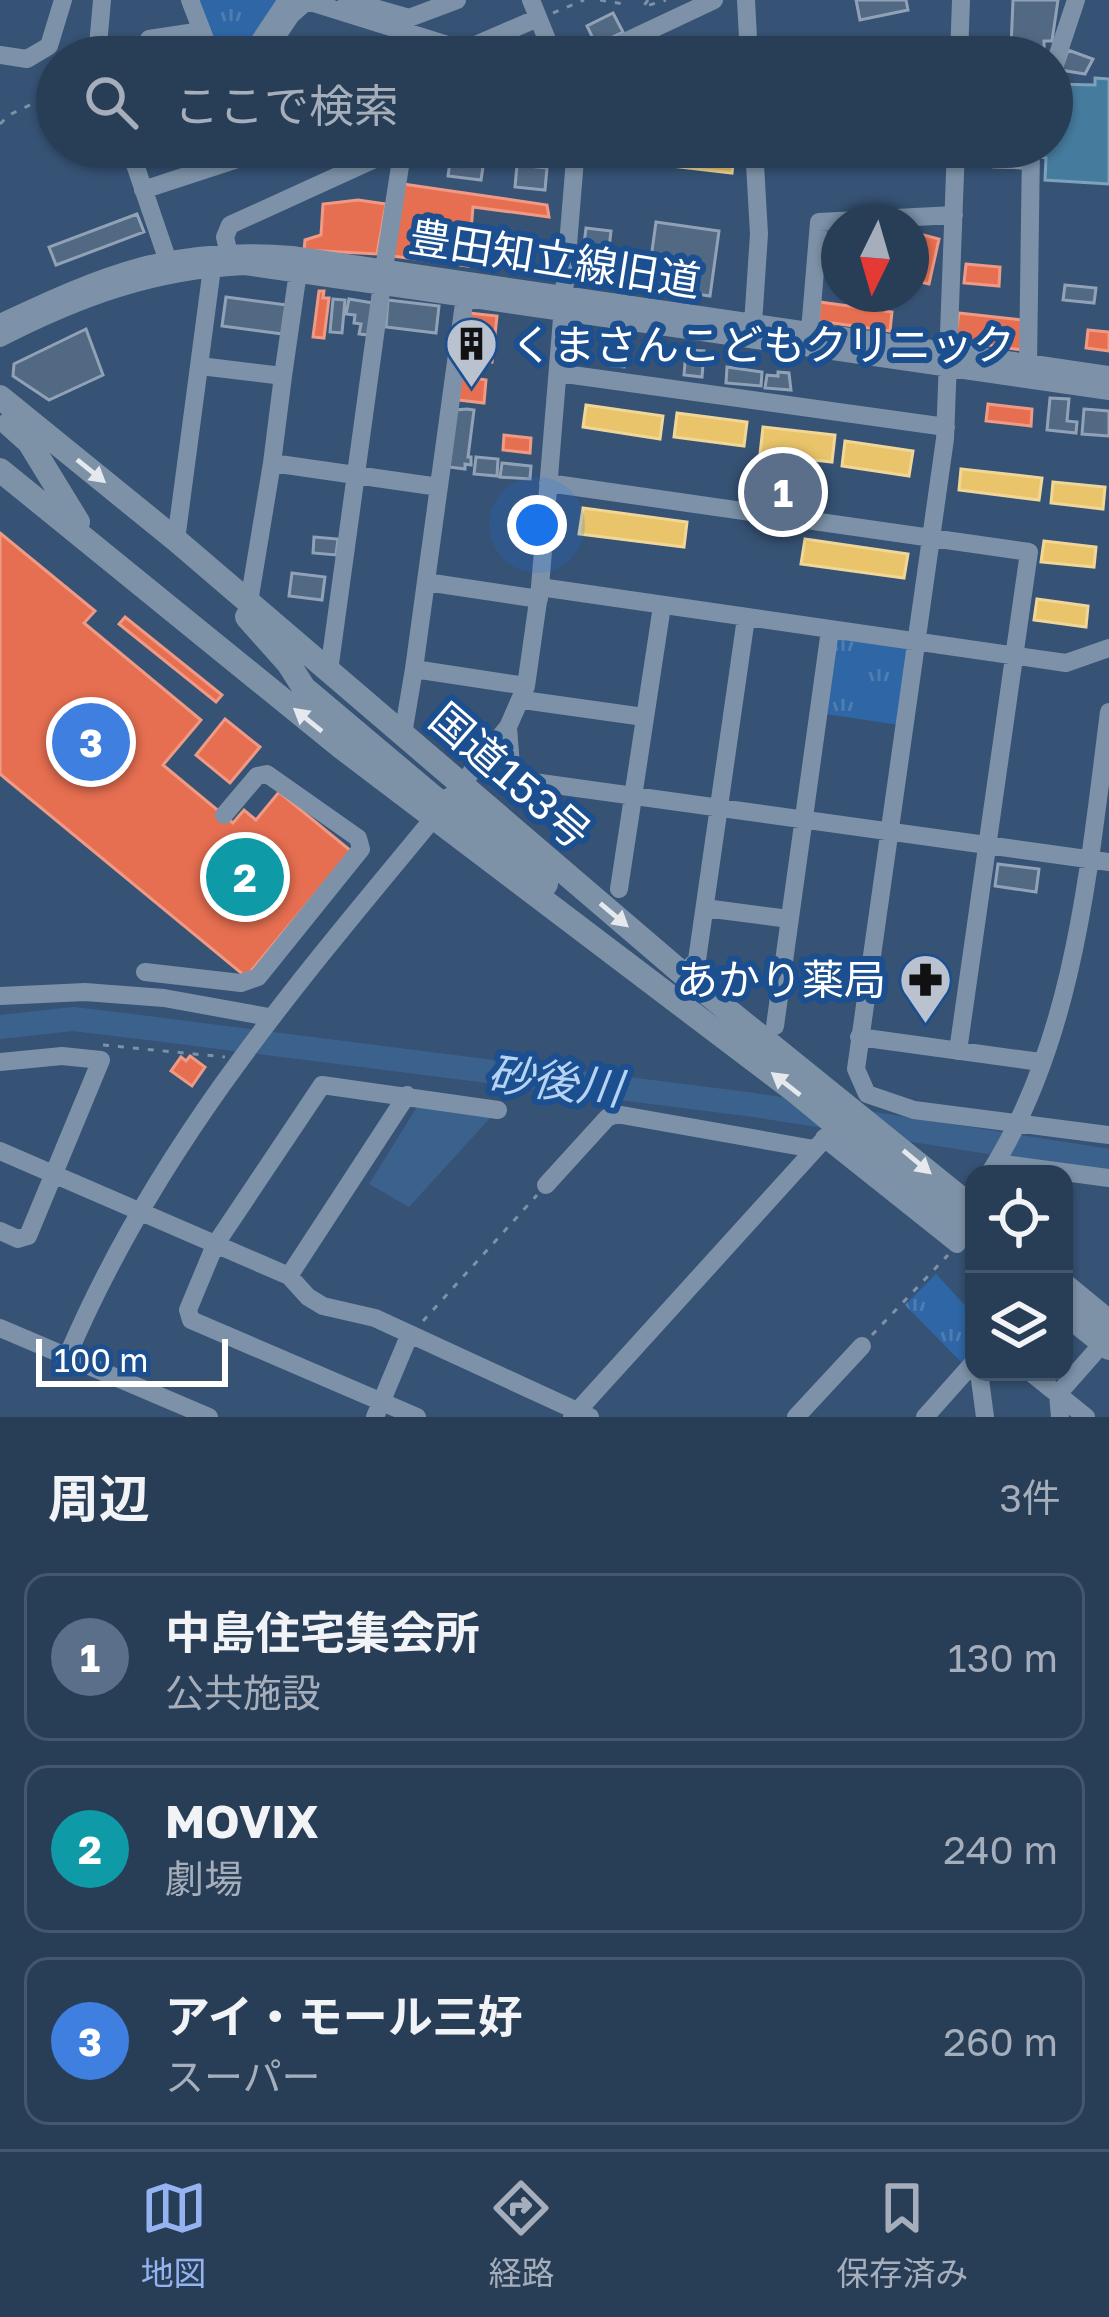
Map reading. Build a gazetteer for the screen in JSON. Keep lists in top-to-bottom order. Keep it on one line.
{"streets":{"highway":["国道153号"],"street":["豊田知立線旧道"]},"water":["砂後川"],"places":{"building":["くまさんこどもクリニック"],"pharmacy":["あかり薬局"]},"scale_bar":"100 m","north":"bottom","page":{"search":"ここで検索","pins":["1","3","2"],"scale":"100 m","heading":["周辺","3件"],"list":[{"mark":"1","name":"中島住宅集会所","note":"公共施設","value":"130 m"},{"mark":"2","name":"MOVIX","note":"劇場","value":"240 m"},{"mark":"3","name":"アイ・モール三好","note":"スーパー","value":"260 m"}],"nav":["地図","経路","保存済み"]}}
